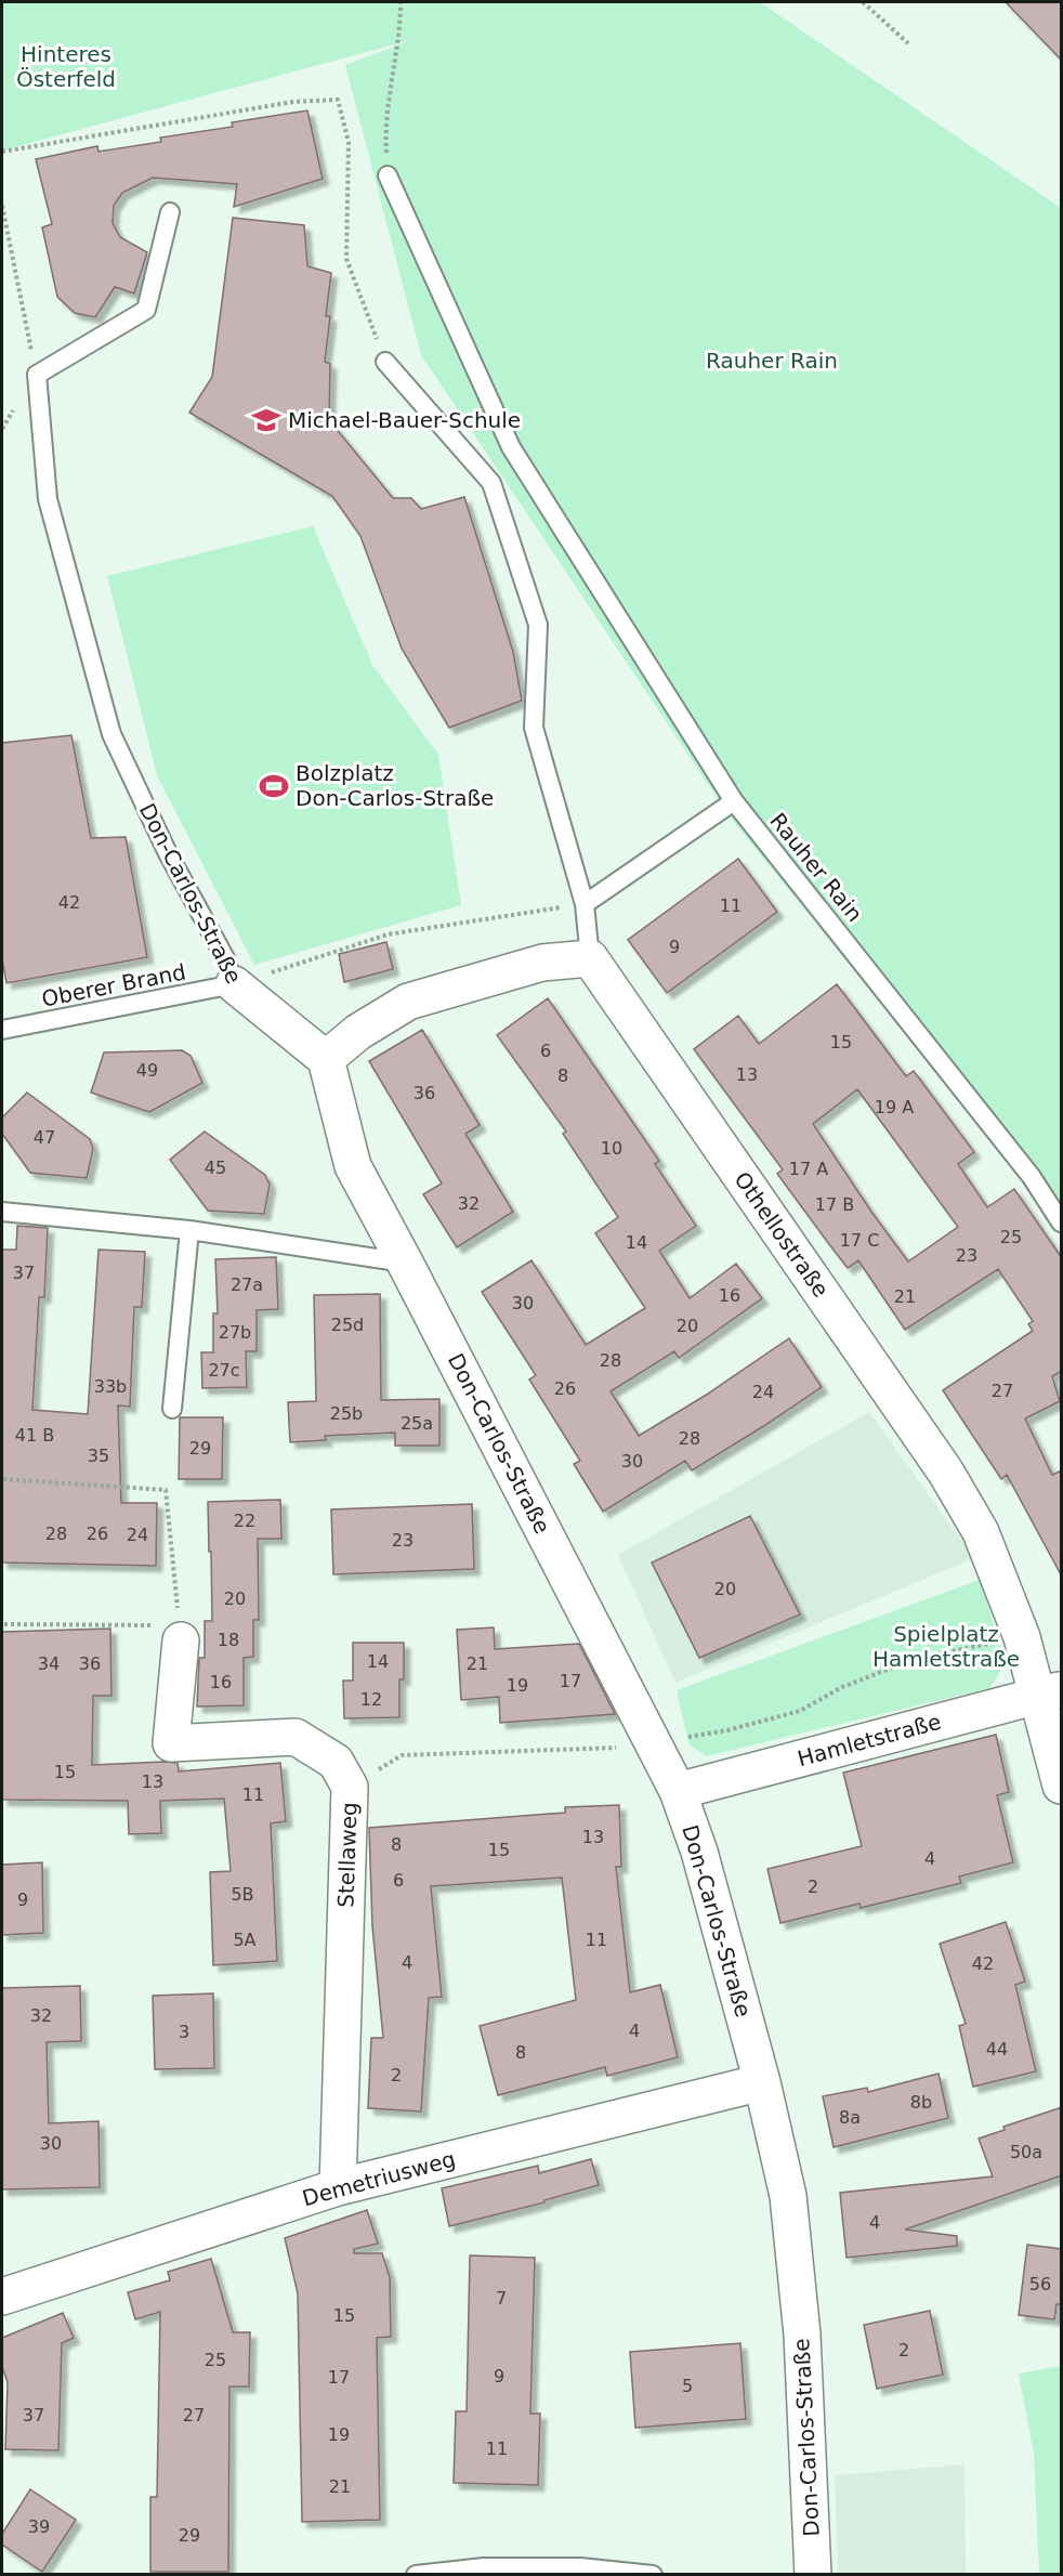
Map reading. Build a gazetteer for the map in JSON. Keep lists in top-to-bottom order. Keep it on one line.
{"streets":{"street":["Don-Carlos-Straße","Othellostraße","Hamletstraße","Stellaweg","Demetriusweg"],"lane":["Rauher Rain","Oberer Brand"]},"crossings":[["Don-Carlos-Straße","Oberer Brand"],["Don-Carlos-Straße","Hamletstraße"],["Don-Carlos-Straße","Demetriusweg"],["Othellostraße","Hamletstraße"],["Stellaweg","Demetriusweg"]],"parks":["Hinteres Österfeld","Rauher Rain","Spielplatz Hamletstraße"],"places":{"school or university":["Michael-Bauer-Schule"],"sports":["Bolzplatz Don-Carlos-Straße"]},"house_numbers":["42","11","9","15","6","49","13","8","36","19 A","47","10","45","17 A","32","17 B","25","17 C","14","23","37","27a","16","21","30","25d","20","27b","28","27c","33b","26","27","24","25b","25a","41 B","28","29","35","30","22","28","26","24","23","20","20","18","14","34","36","21","17","16","19","12","15","13","11","13","8","15","4","6","2","5B","9","5A","11","4","42","32","4","3","44","8","2","8b","8a","30","50a","4","56","7","15","2","25","9","17","5","37","27","19","11","21","39","29"]}
